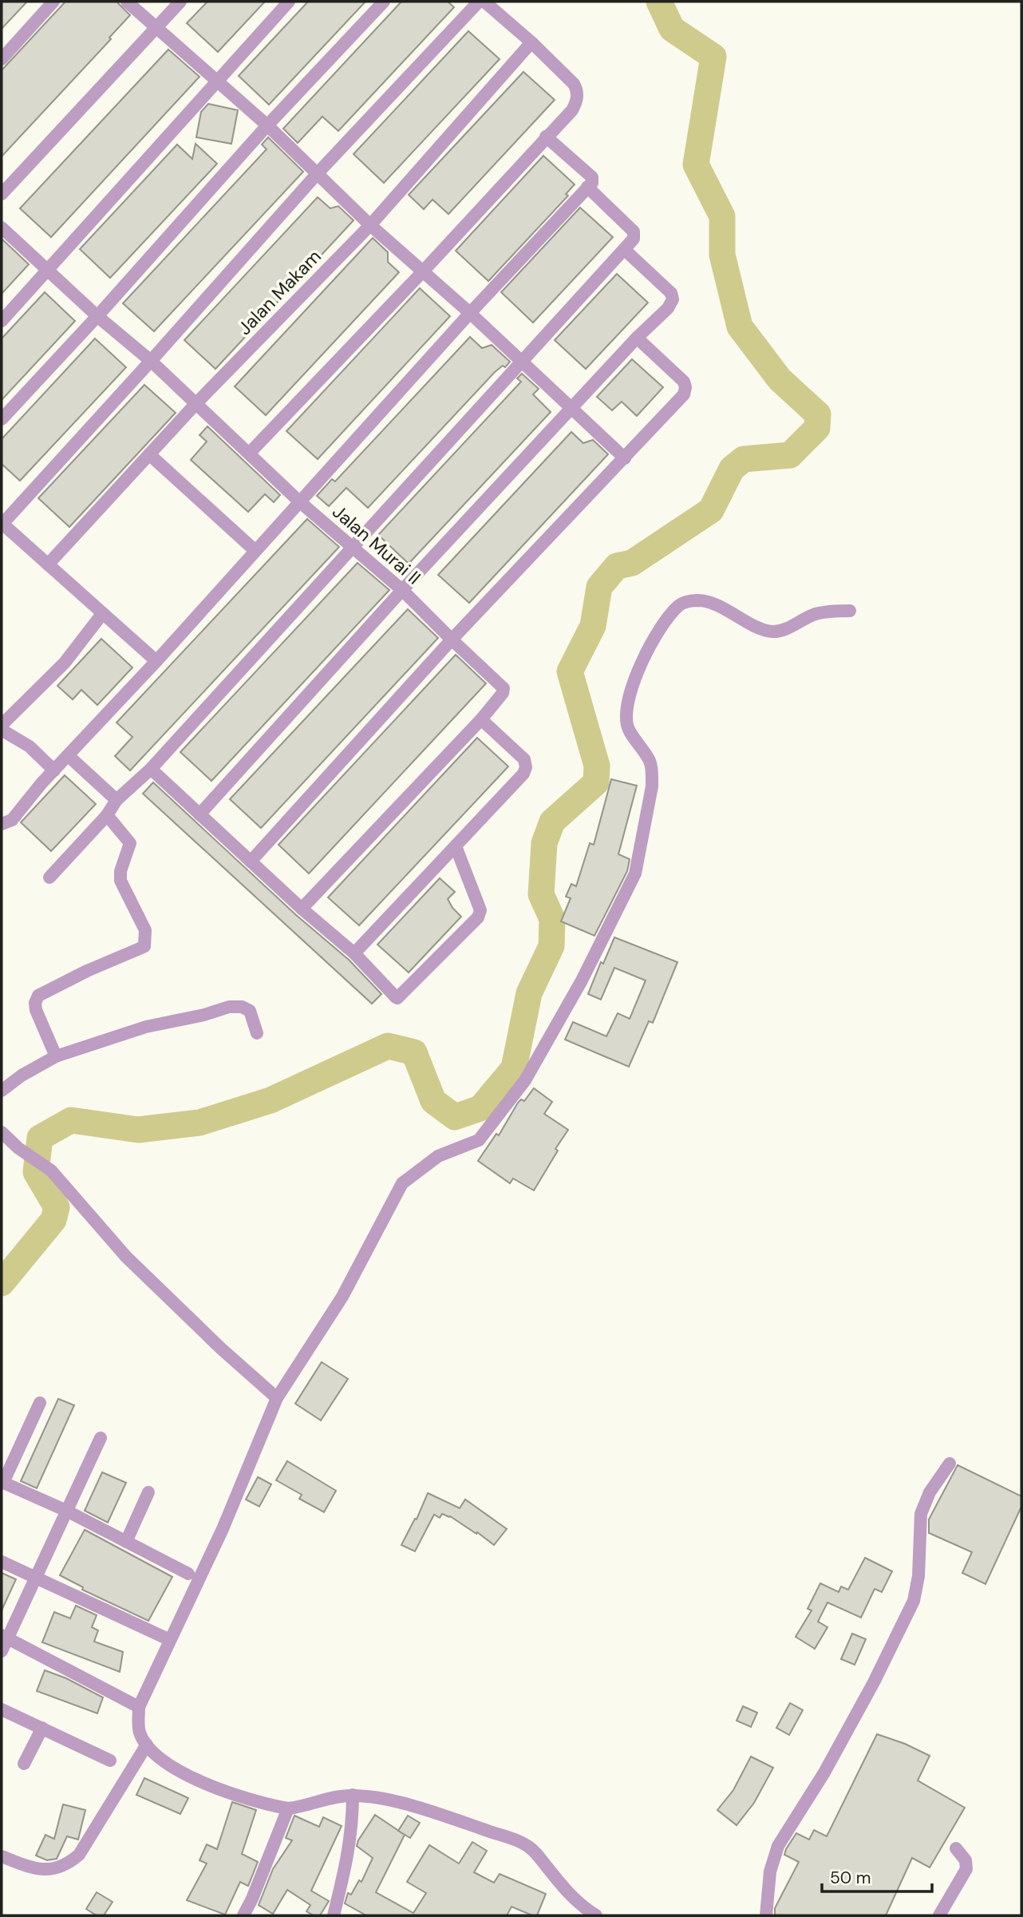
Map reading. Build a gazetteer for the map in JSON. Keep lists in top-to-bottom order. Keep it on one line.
{"streets":{"street":["Jalan Makam","Jalan Murai II"]},"crossings":[["Jalan Makam","Jalan Murai II"]],"scale_bar":"50 m"}
